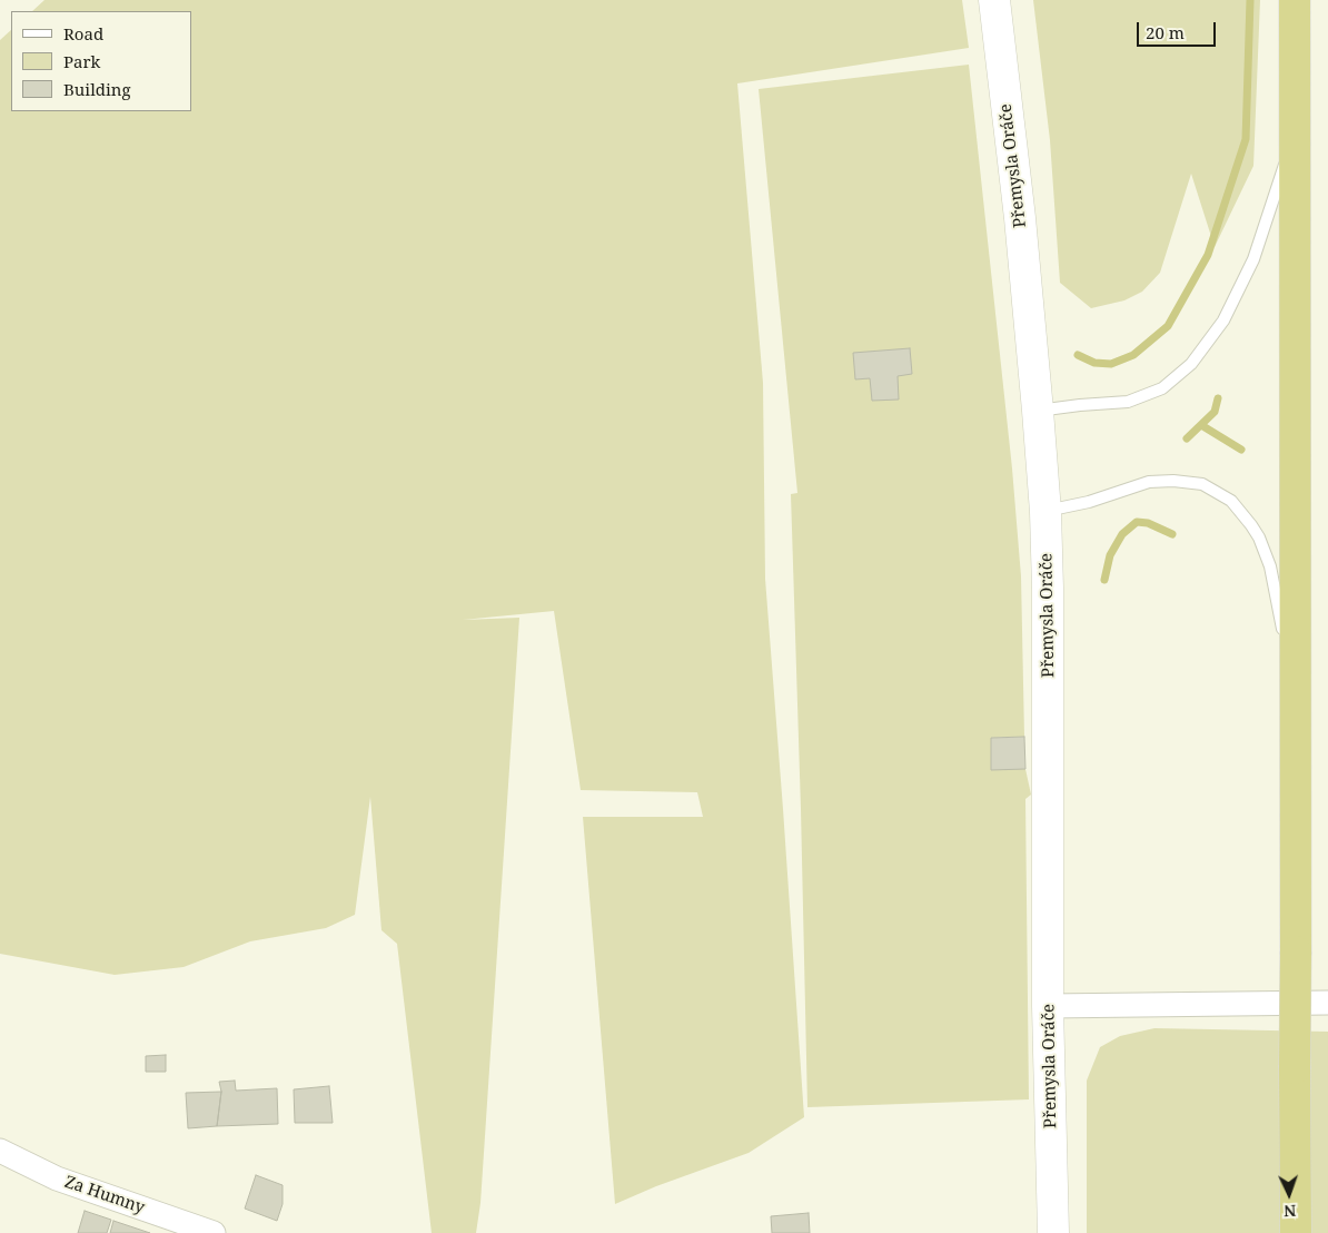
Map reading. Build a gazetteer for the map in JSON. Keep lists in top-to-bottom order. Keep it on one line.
{"streets":{"main road":["Přemysla Oráče"],"street":["Za Humny"]},"legend":["Road","Park","Building"],"scale_bar":"20 m","north":"bottom"}
